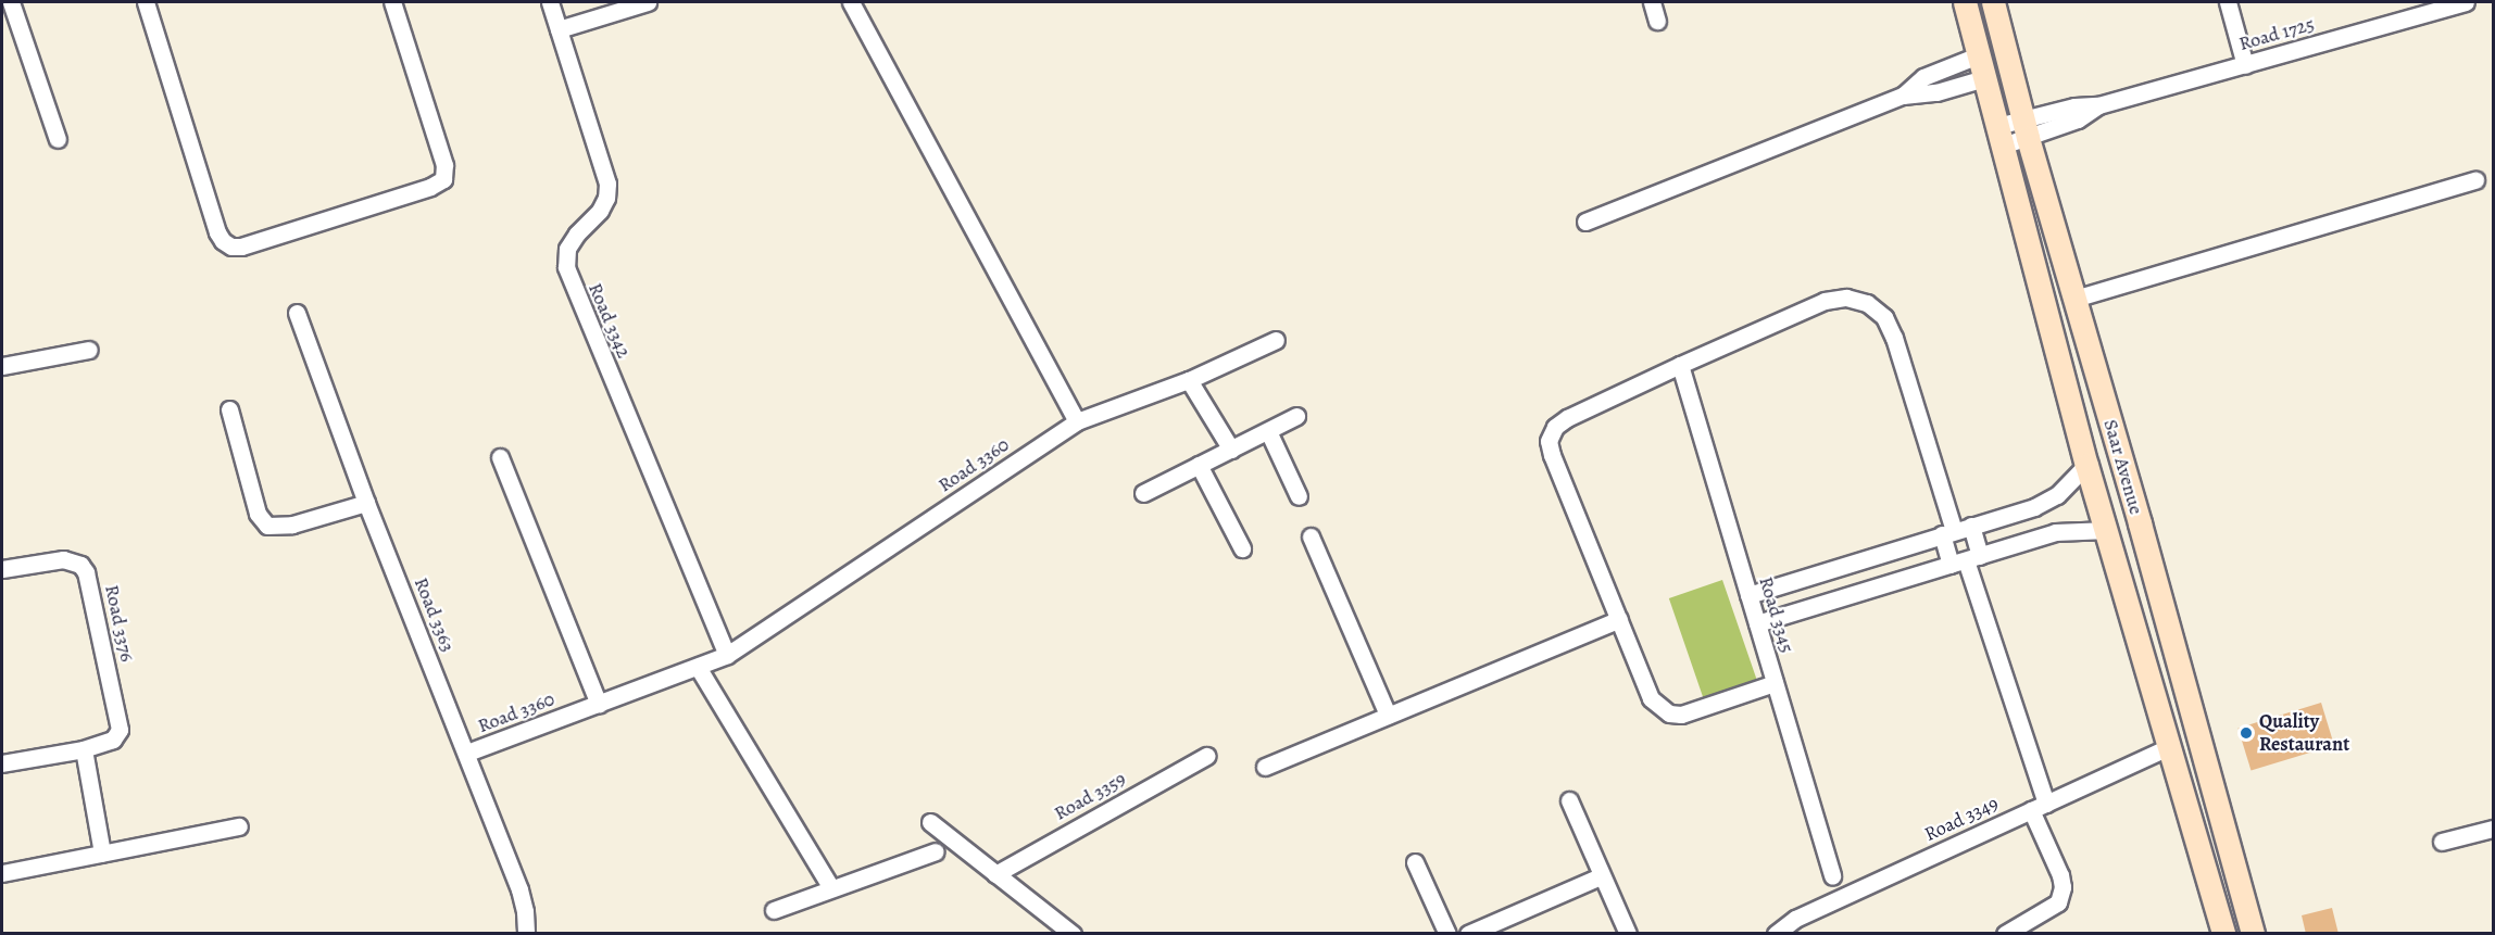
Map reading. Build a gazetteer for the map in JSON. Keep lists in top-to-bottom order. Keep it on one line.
{"streets":{"street":["Road 1725","Road 3342","Road 3360","Saar Avenue","Road 3363","Road 3345","Road 3376","Road 3359","Road 3349"]},"crossings":[["Road 1725","Saar Avenue"],["Road 3342","Road 3360"],["Road 3360","Road 3363"],["Saar Avenue","Road 3349"]],"places":["Quality Restaurant"]}
